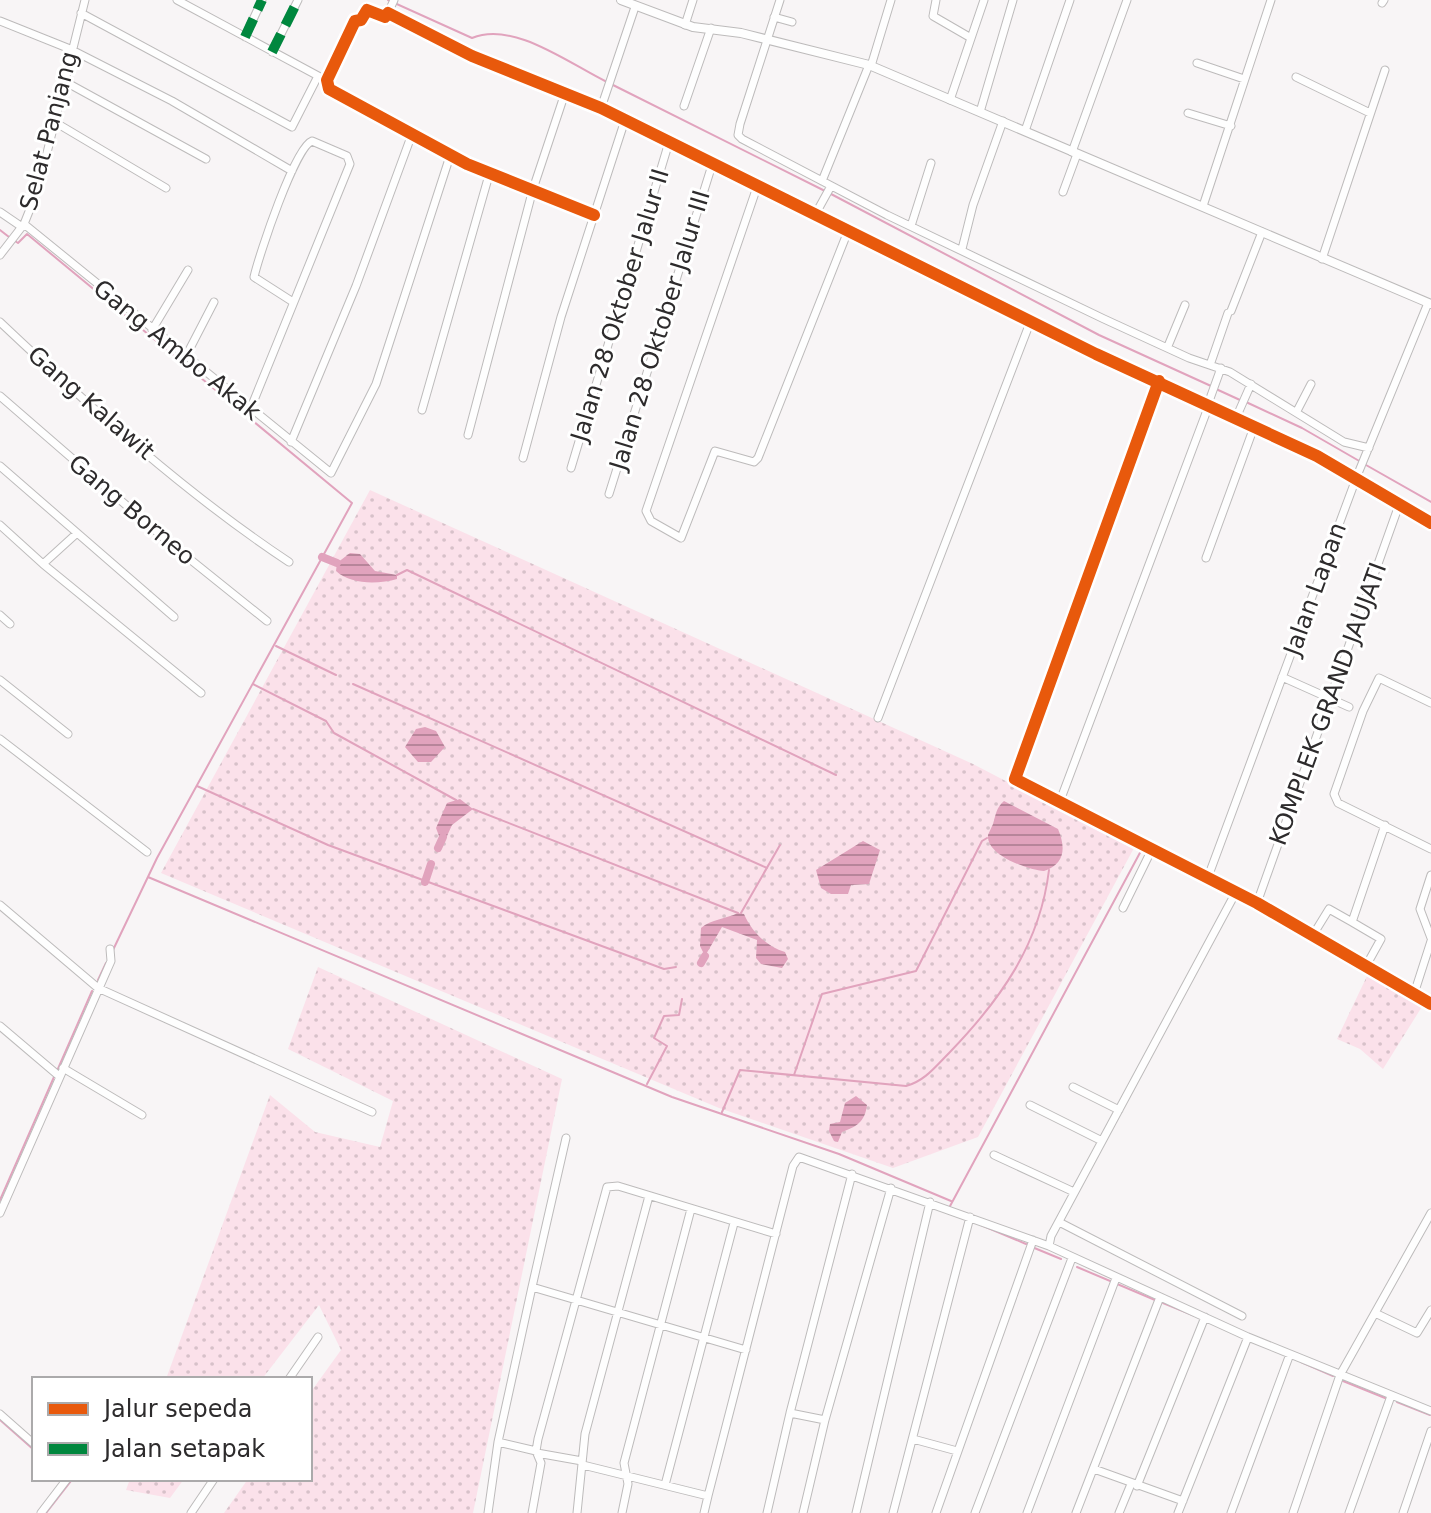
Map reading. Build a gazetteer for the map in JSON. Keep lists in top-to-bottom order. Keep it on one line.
{"streets":{"street":["Selat Panjang","Jalan 28 Oktober Jalur II","Jalan 28 Oktober Jalur III","Gang Ambo Akak","Gang Kalawit","Gang Borneo","Jalan Lapan","KOMPLEK GRAND JAUJATI"]},"crossings":[["Selat Panjang","Gang Ambo Akak"]],"legend":["Jalur sepeda","Jalan setapak"]}
